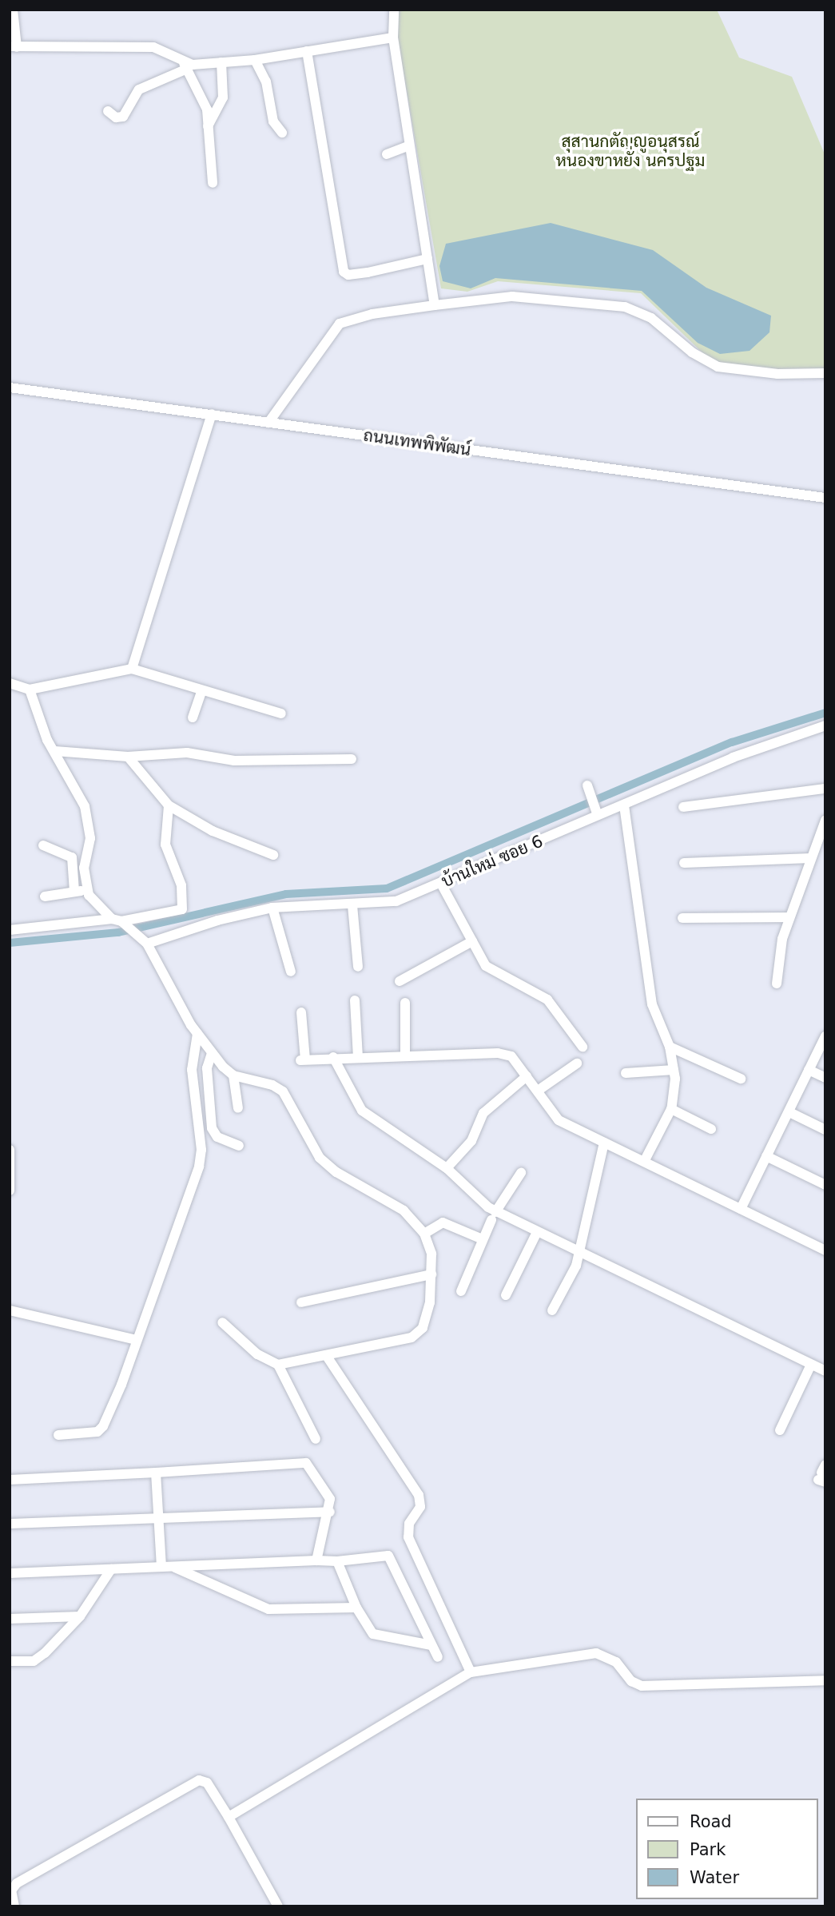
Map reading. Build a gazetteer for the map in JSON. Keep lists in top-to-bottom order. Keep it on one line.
{"streets":{"street":["ถนนเทพพิพัฒน์","บ้านใหม่ ซอย 6"]},"parks":["สุสานกตัญญูอนุสรณ์ หนองขาหยั่ง นครปฐม"],"legend":["Road","Park","Water"]}
